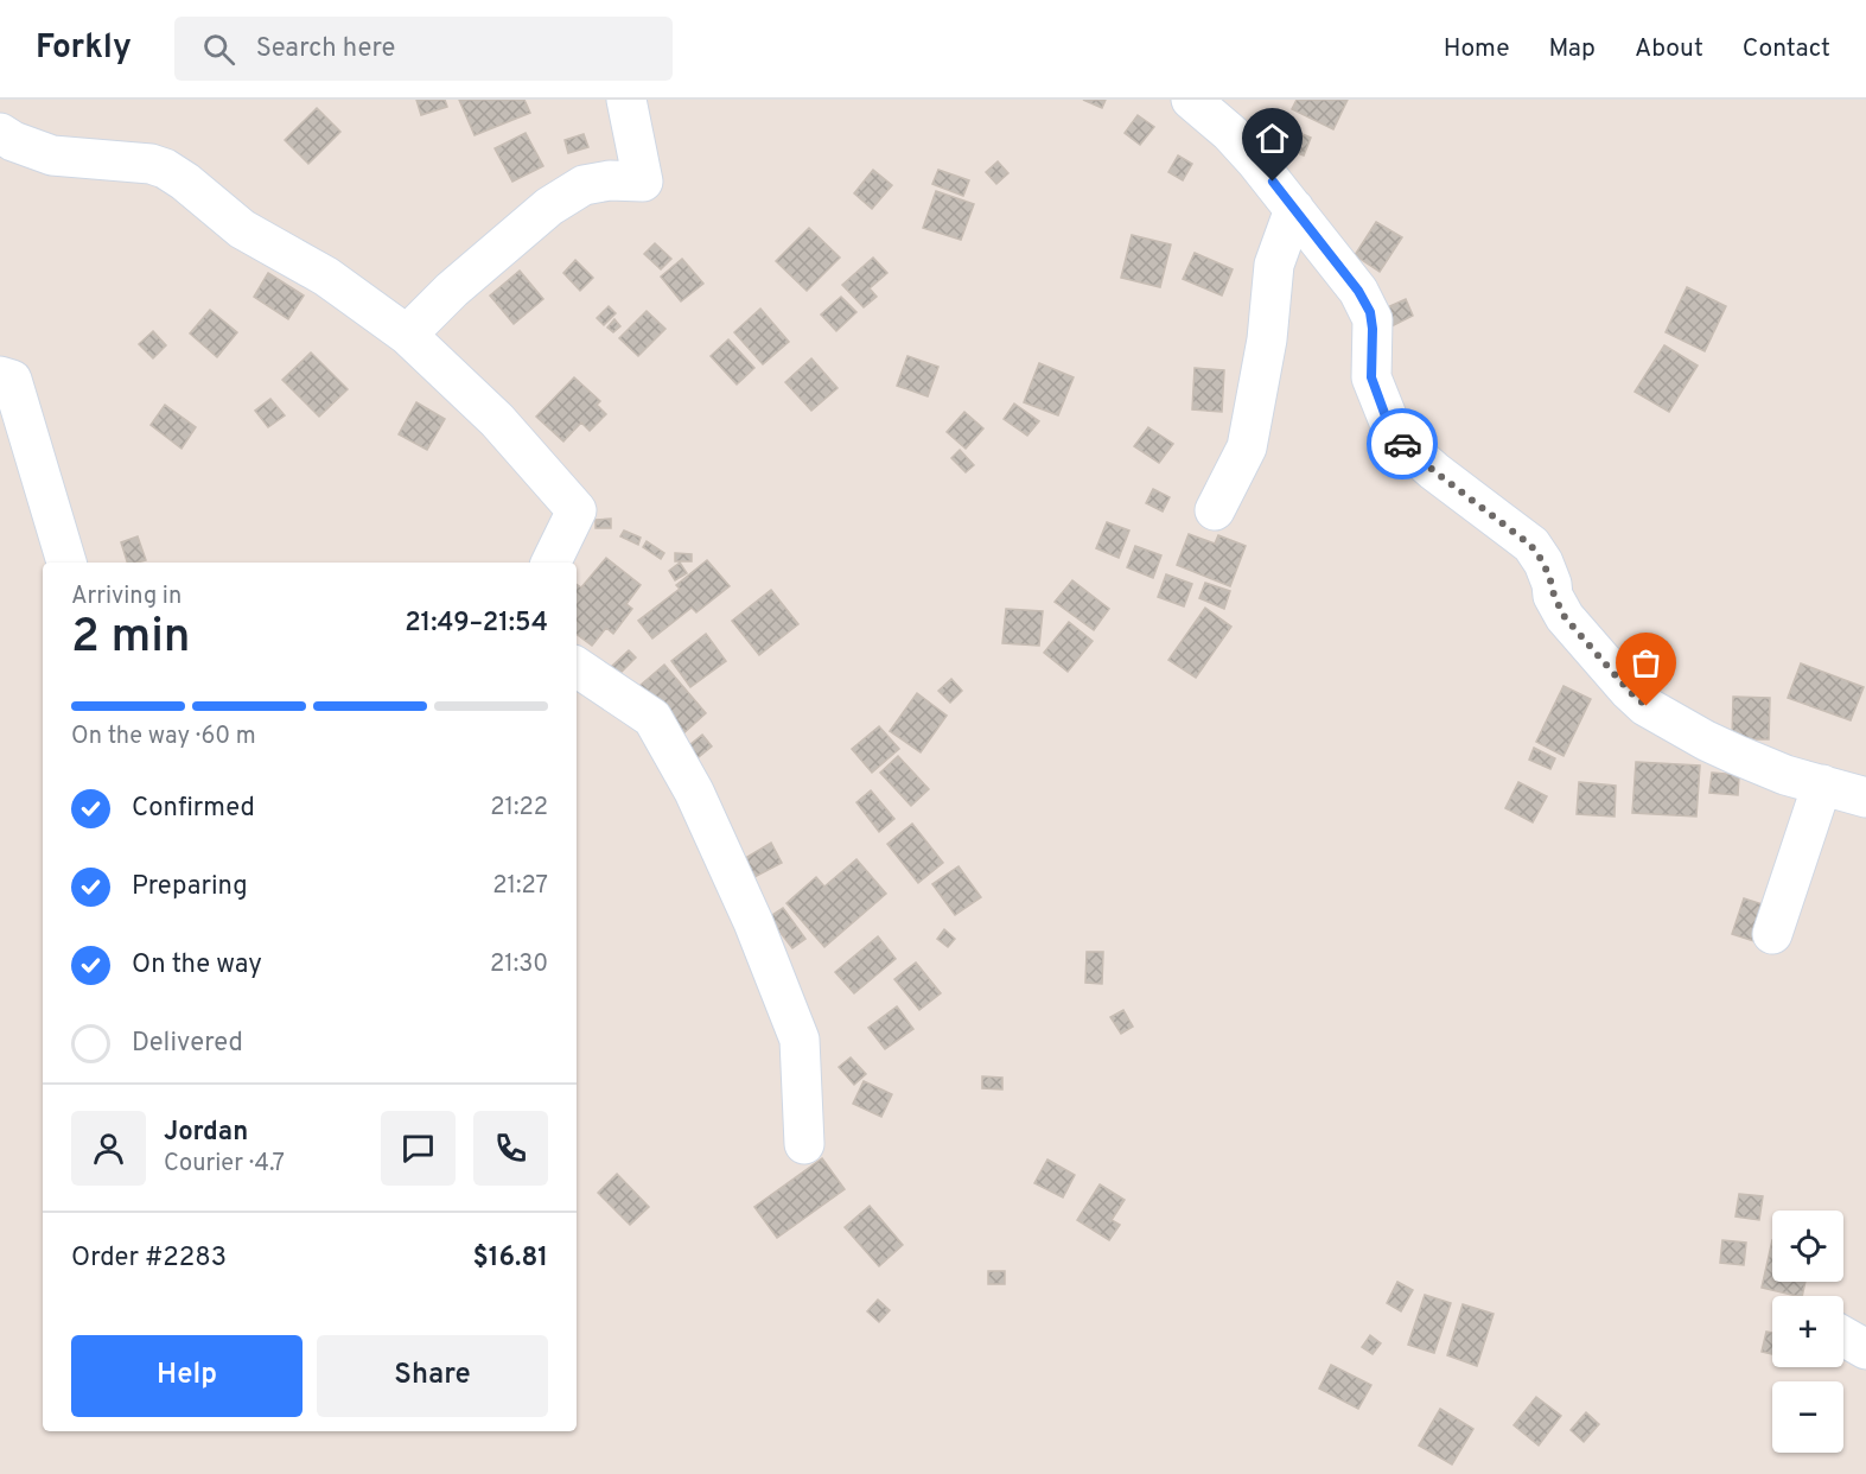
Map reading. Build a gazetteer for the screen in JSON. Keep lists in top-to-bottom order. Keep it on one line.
{"page":{"header":"Forkly","search":"Search here","nav":["Home","Map","About","Contact"],"heading":["2 min","Arriving in","21:49–21:54"],"panel":["Jordan","Courier · 4.7","Order #2283","$16.81"],"bar":"On the way · 60 m","list":[["Confirmed","21:22"],["Preparing","21:27"],["On the way","21:30"],"Delivered"],"map_buttons":["+","−"],"buttons":["Help","Share"]}}
